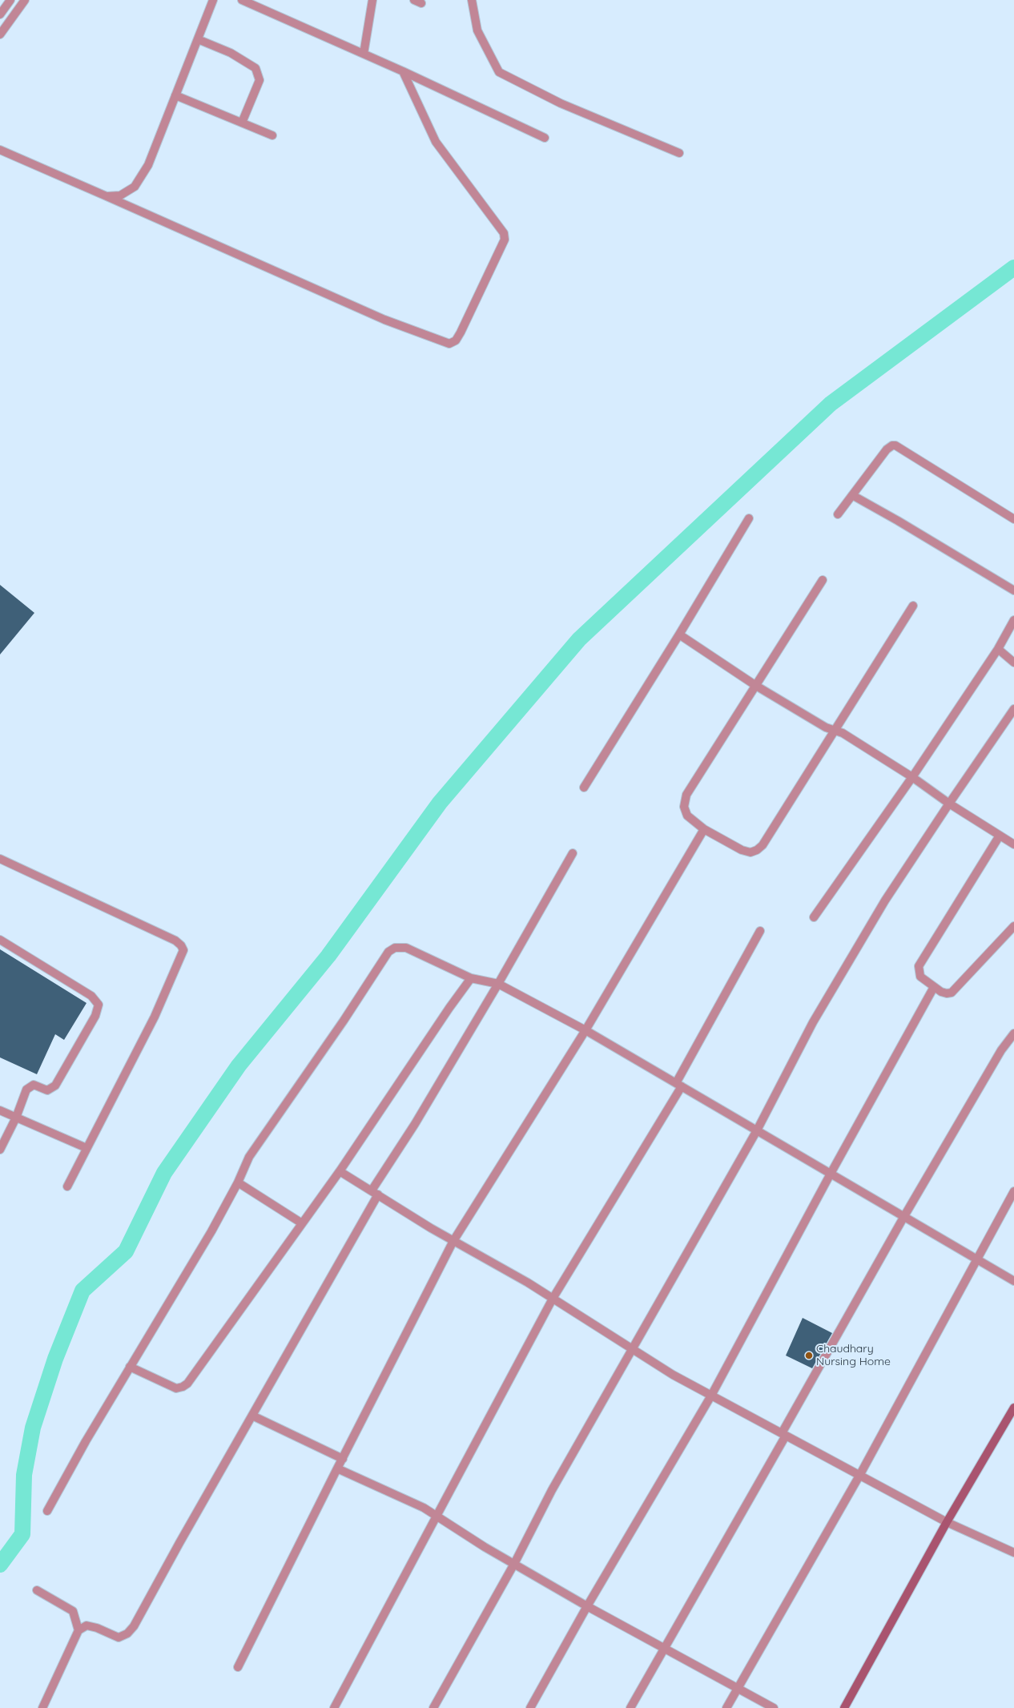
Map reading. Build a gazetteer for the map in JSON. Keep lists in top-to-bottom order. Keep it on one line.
{"places":["Chaudhary Nursing Home"]}
